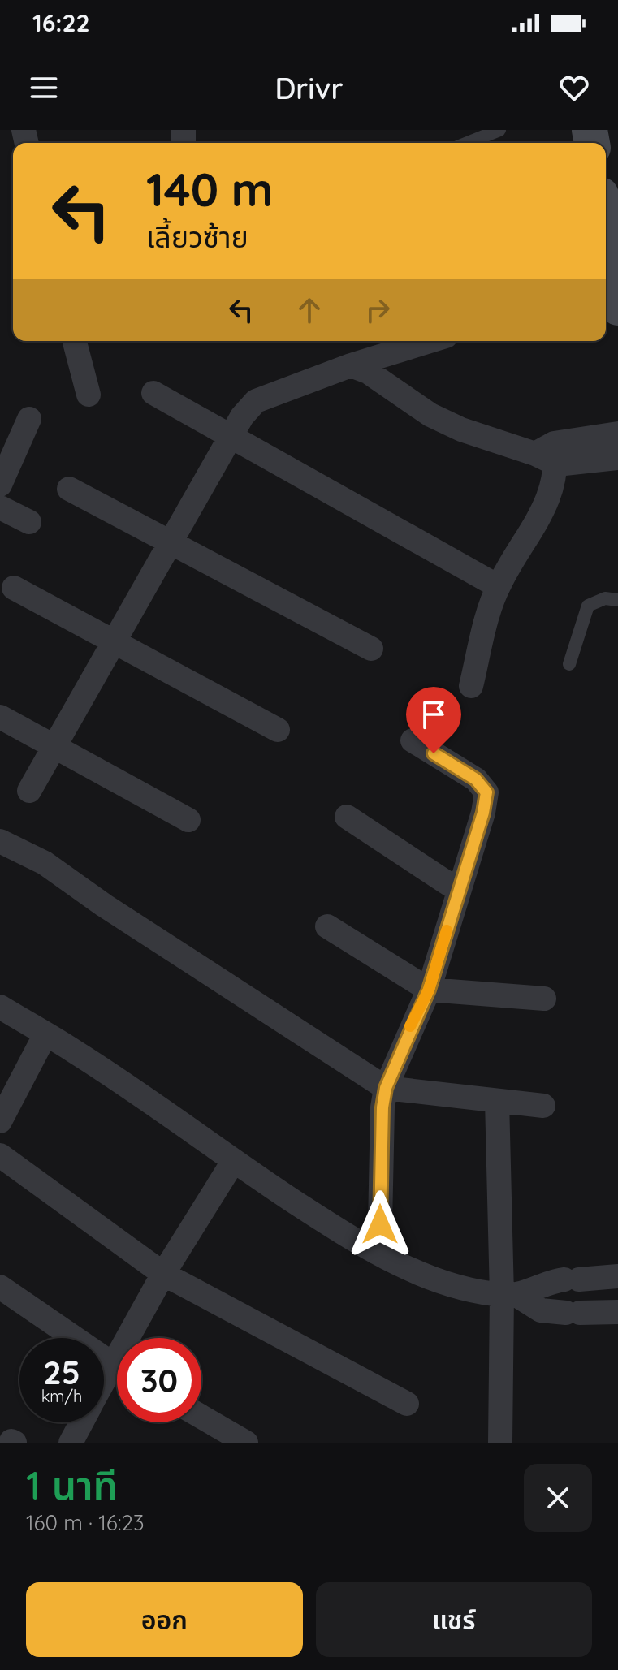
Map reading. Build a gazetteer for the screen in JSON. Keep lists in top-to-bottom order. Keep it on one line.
{"page":{"status":"16:22","header":"Drivr","turn":["140 m","เลี้ยวซ้าย"],"speed":"25 km/h","limit":"30","heading":["1 นาที","160 m · 16:23"],"buttons":["ออก","แชร์"]}}
